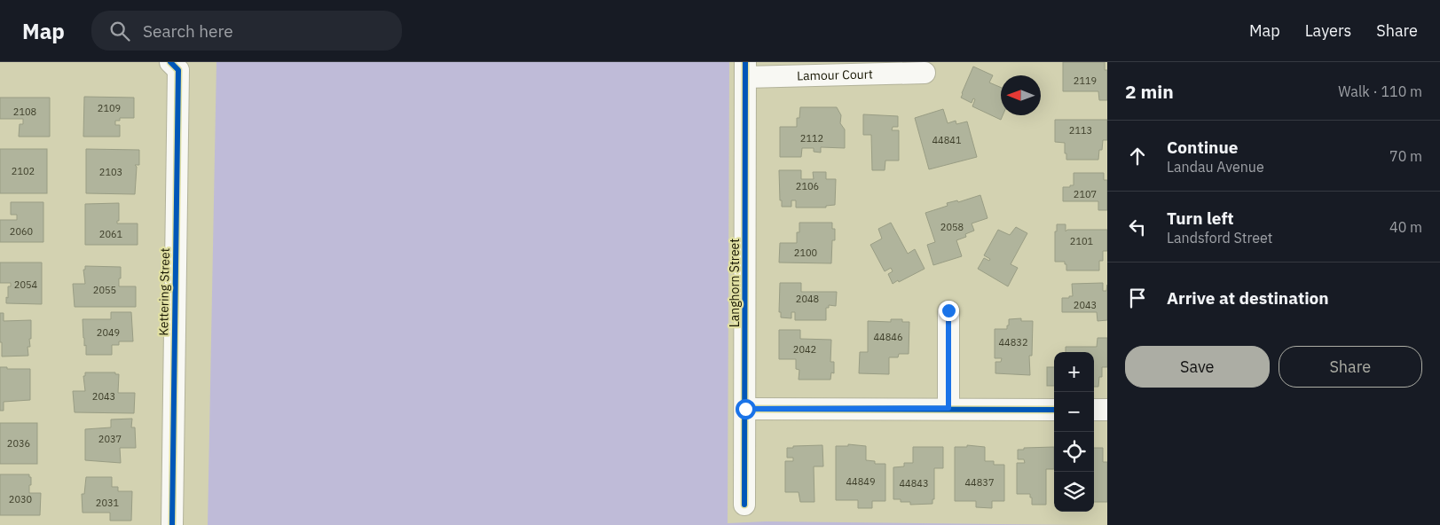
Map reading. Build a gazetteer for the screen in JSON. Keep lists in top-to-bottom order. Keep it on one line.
{"streets":{"street":["Lamour Court","Langhorn Street","Kettering Street"]},"crossings":[["Lamour Court","Langhorn Street"]],"house_numbers":["2119","2109","2108","2113","2112","44841","2102","2103","2106","2107","2058","2060","2061","2101","2100","2054","2055","2048","2043","2049","44846","44832","2042","2043","2037","2036","44849","44837","44843","2030","2031"],"north":"left","page":{"header":"Map","search":"Search here","nav":["Map","Layers","Share"],"heading":["2 min","Walk · 110 m"],"list":[["Continue","Landau Avenue","70 m"],["Turn left","Landsford Street","40 m"],"Arrive at destination"],"buttons":["Save","Share"],"map_buttons":["+","−"]}}
